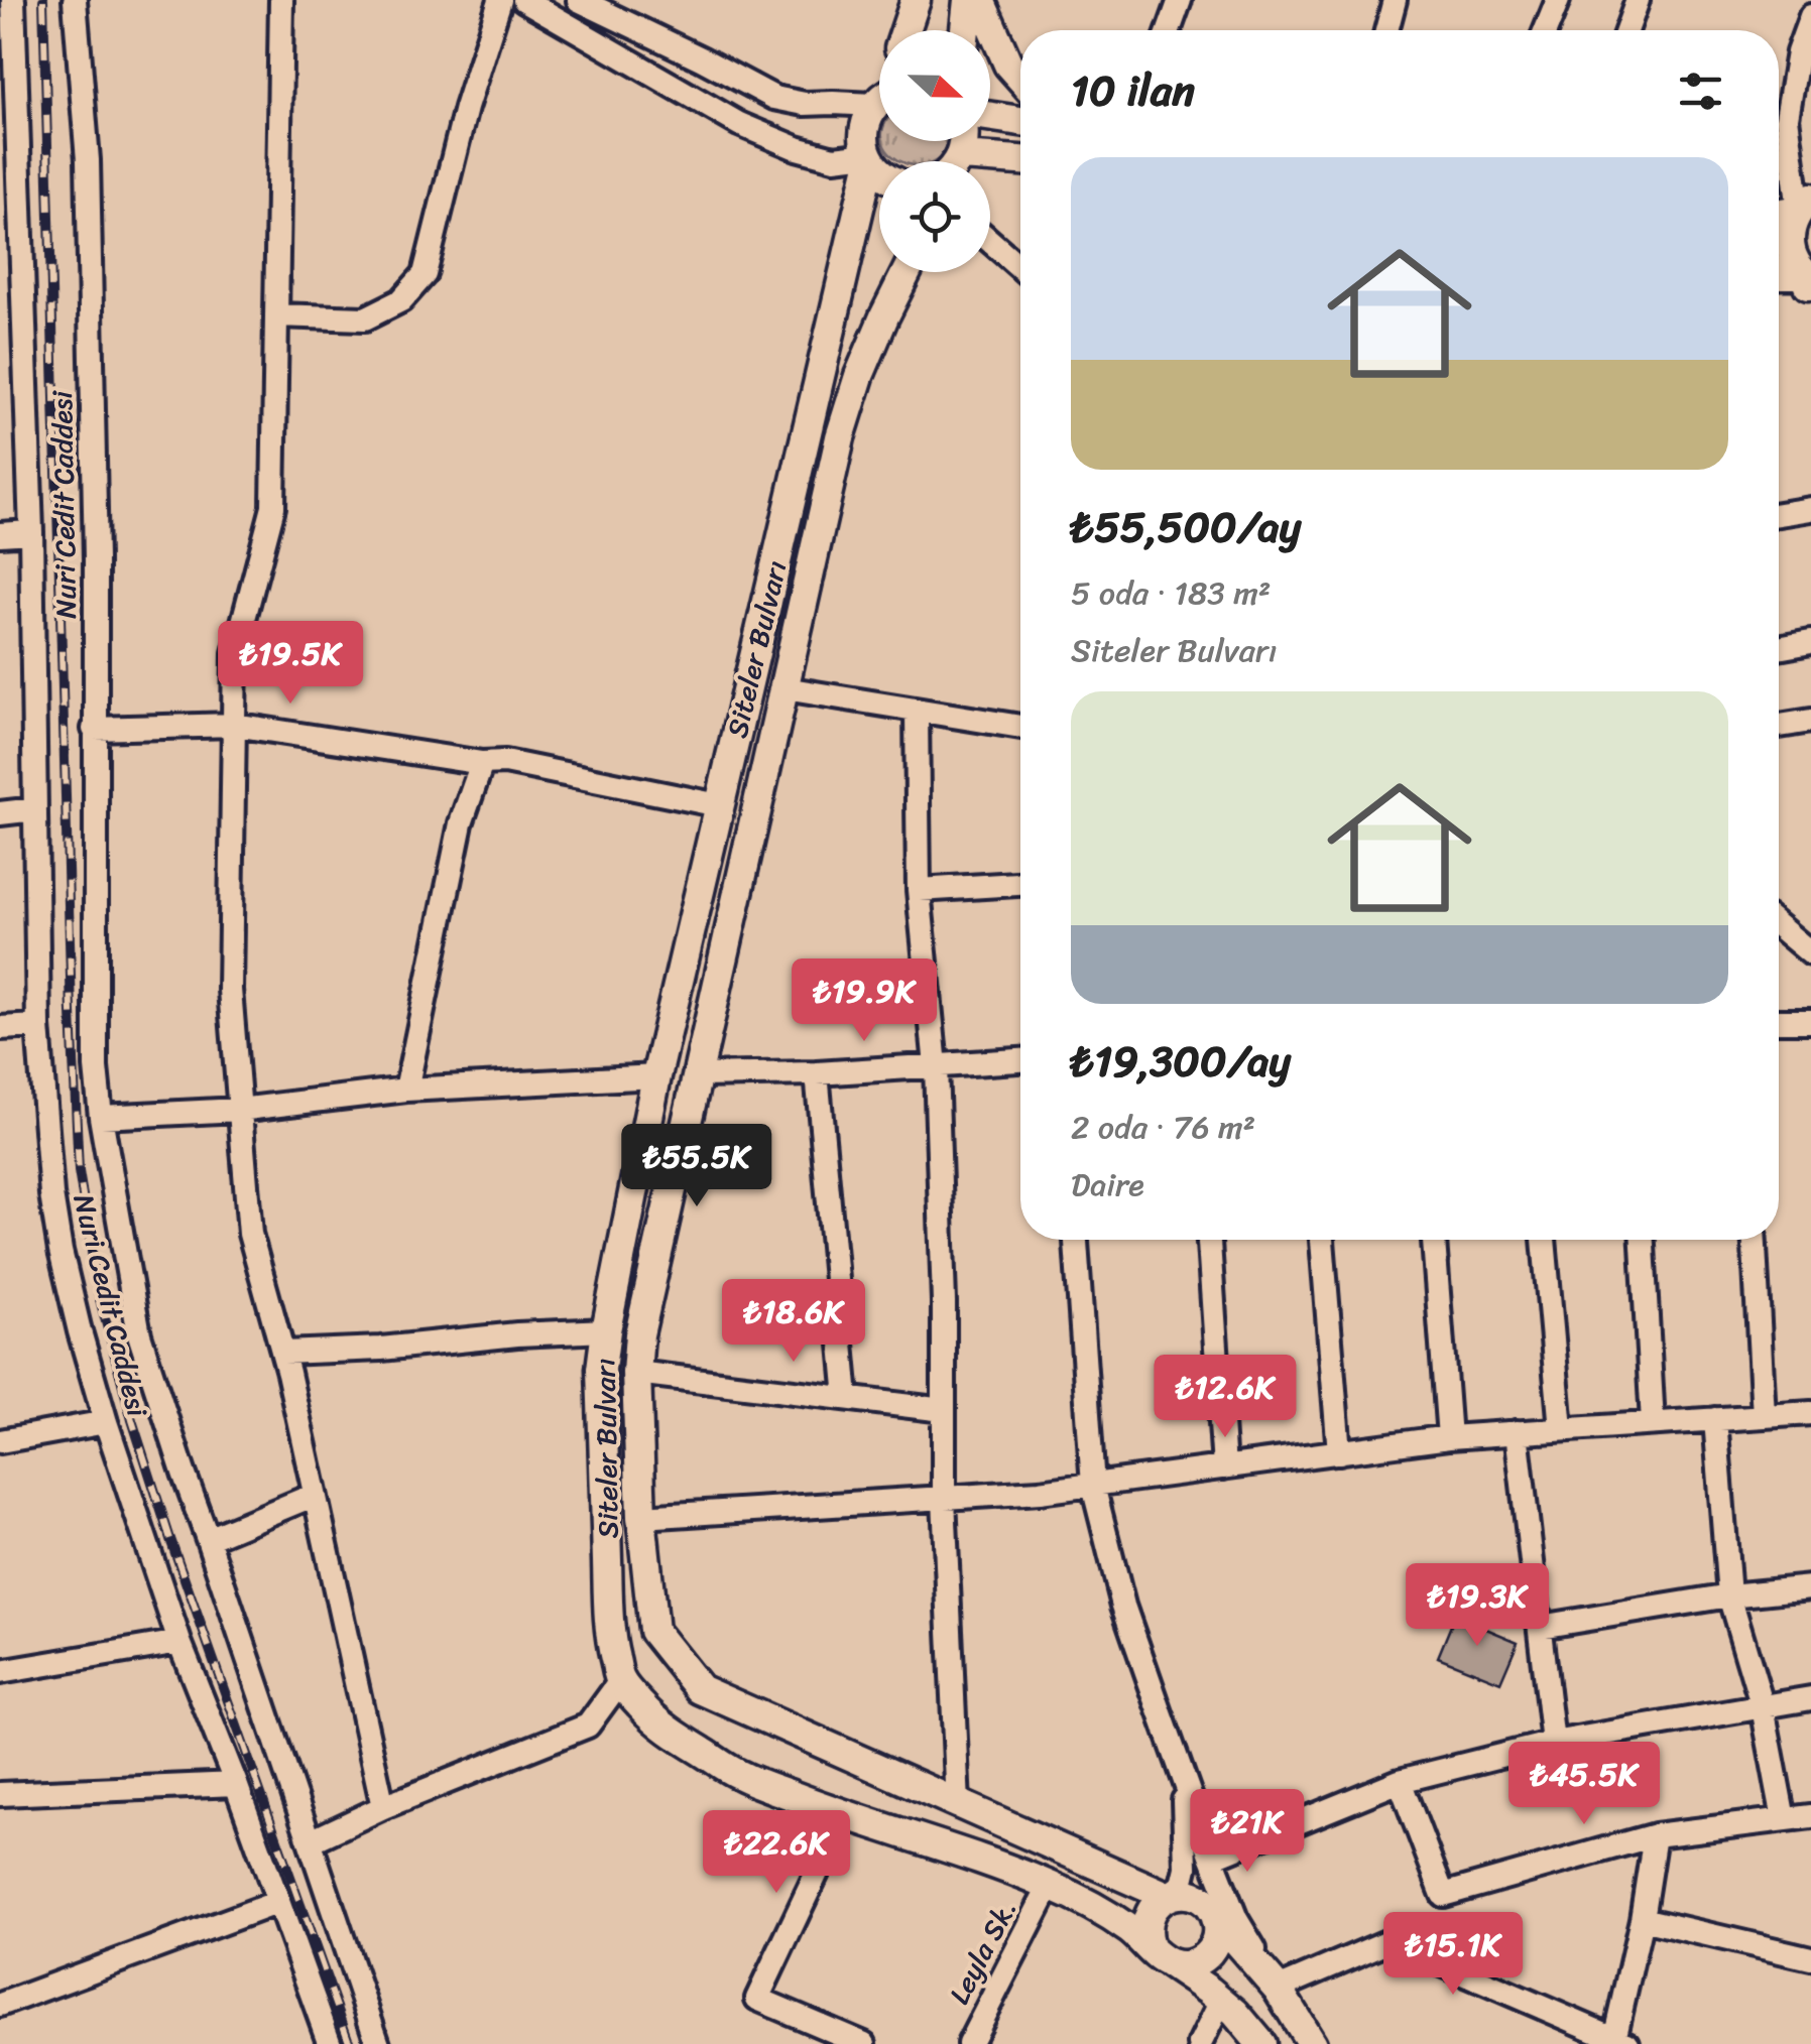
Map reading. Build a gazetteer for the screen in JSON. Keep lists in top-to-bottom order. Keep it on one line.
{"streets":{"main road":["Siteler Bulvarı"],"street":["Nuri Cedit Caddesi","Leyla Sk."]},"crossings":[["Siteler Bulvarı","Leyla Sk."]],"north":"right","page":{"heading":"10 ilan","list":[{"name":"₺55,500/ay","note":"5 oda · 183 m² · Siteler Bulvarı"},{"name":"₺19,300/ay","note":"2 oda · 76 m² · Daire"}],"price":["₺19.5K","₺19.9K","₺55.5K","₺18.6K","₺12.6K","₺19.3K","₺45.5K","₺21K","₺22.6K","₺15.1K"]}}
